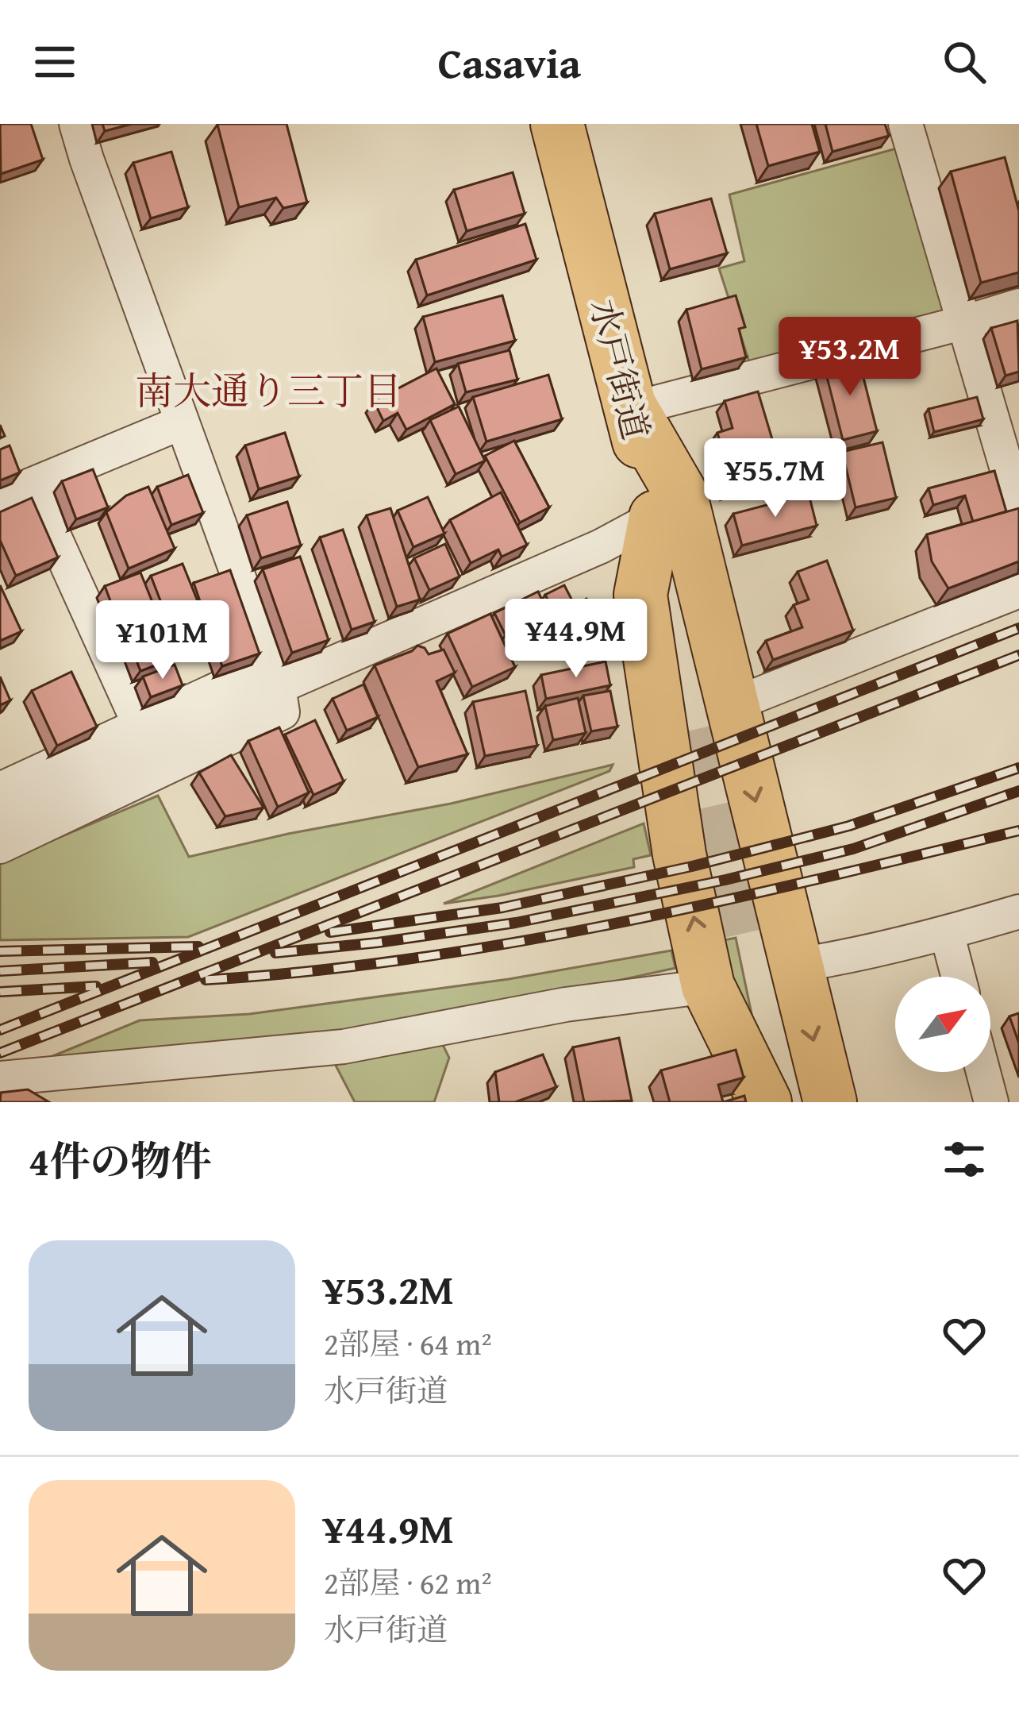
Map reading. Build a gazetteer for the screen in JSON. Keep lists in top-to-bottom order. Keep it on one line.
{"streets":{"main road":["水戸街道"]},"districts":["南大通り三丁目"],"north":"top right","page":{"header":"Casavia","price":["¥53.2M","¥55.7M","¥44.9M","¥101M"],"heading":"4件の物件","list":[{"name":"¥53.2M","note":"2部屋 · 64 m² · 水戸街道"},{"name":"¥44.9M","note":"2部屋 · 62 m² · 水戸街道"}]}}
